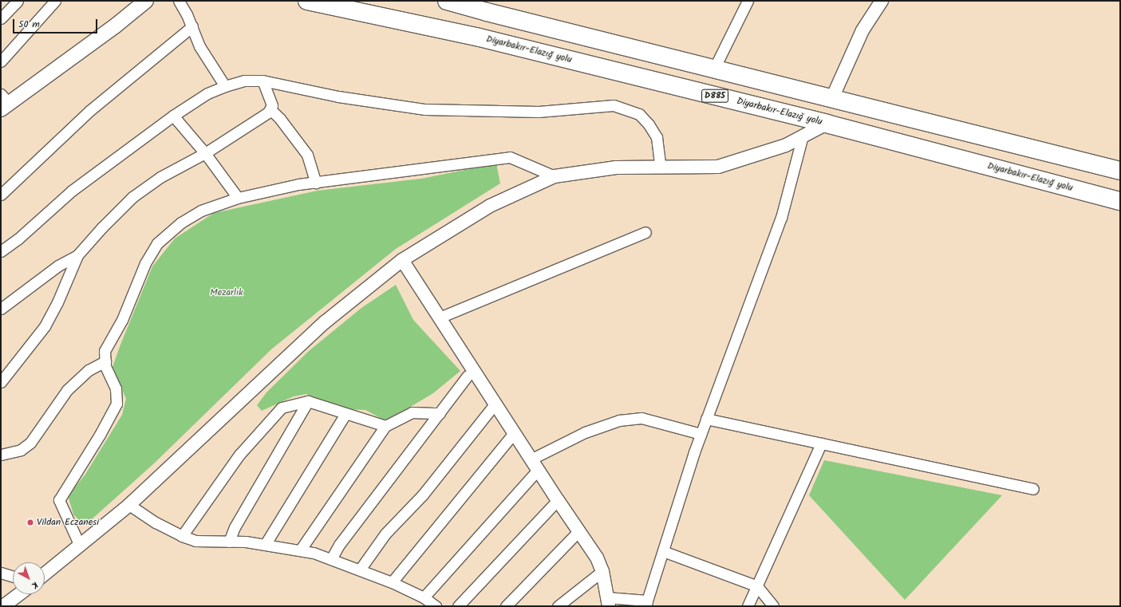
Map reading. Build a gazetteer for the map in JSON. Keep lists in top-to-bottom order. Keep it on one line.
{"streets":{"highway":["Diyarbakır-Elazığ yolu","D885"]},"parks":["Mezarlık"],"places":["Vildan Eczanesi"],"scale_bar":"50 m","north":"bottom right"}
